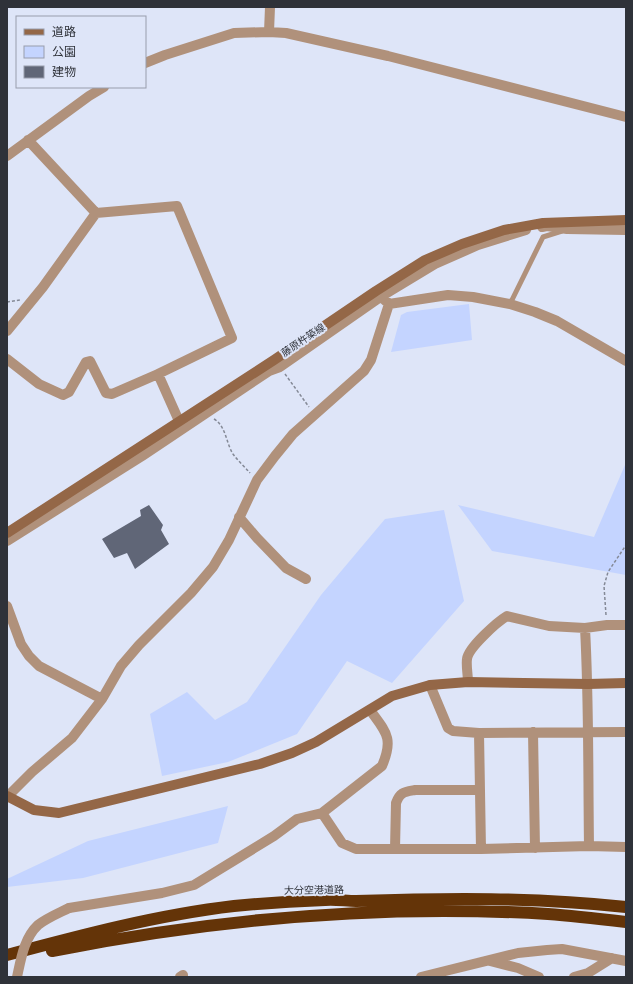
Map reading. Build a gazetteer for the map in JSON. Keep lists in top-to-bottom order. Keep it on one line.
{"streets":{"highway":["大分空港道路"],"main road":["藤原杵築線"]},"legend":["道路","公園","建物"]}
